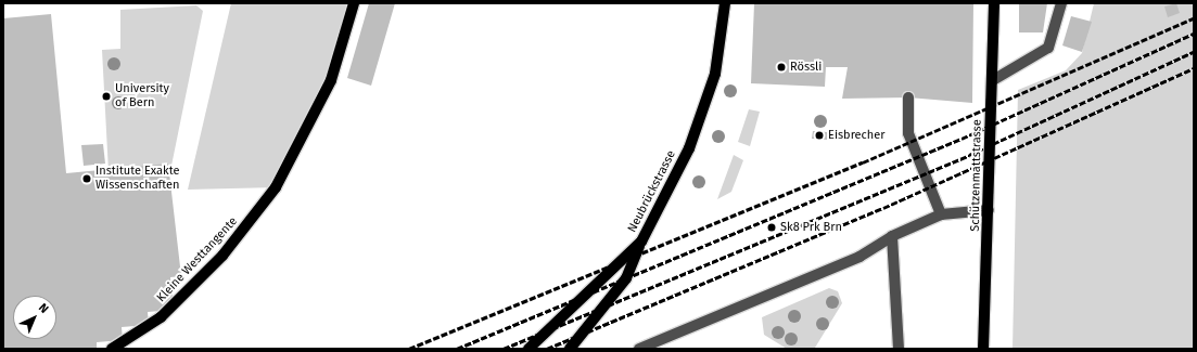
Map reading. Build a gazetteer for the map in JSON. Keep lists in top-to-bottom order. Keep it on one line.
{"streets":{"main road":["Schützenmattstrasse","Neubrückstrasse","Kleine Westtangente"]},"places":["Rössli","University of Bern","Eisbrecher","Institute Exakte Wissenschaften","Sk8 Prk Brn"],"north":"top right"}
